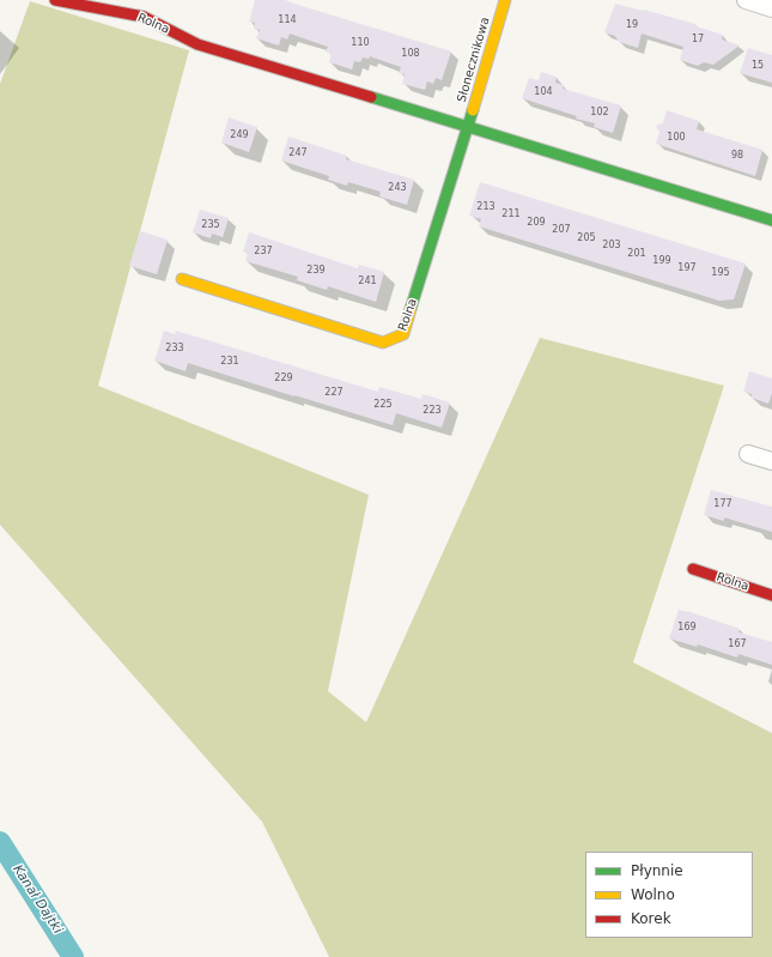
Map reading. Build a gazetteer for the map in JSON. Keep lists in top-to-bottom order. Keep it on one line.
{"streets":{"street":["Rolna","Słonecznikowa"]},"crossings":[["Rolna","Słonecznikowa"]],"water":["Kanał Dajtki"],"house_numbers":["114","19","17","110","108","15","104","102","249","100","247","98","243","213","211","209","235","207","205","203","237","201","199","197","239","195","241","233","231","229","227","225","223","177","169","167"],"legend":["Płynnie","Wolno","Korek"]}
